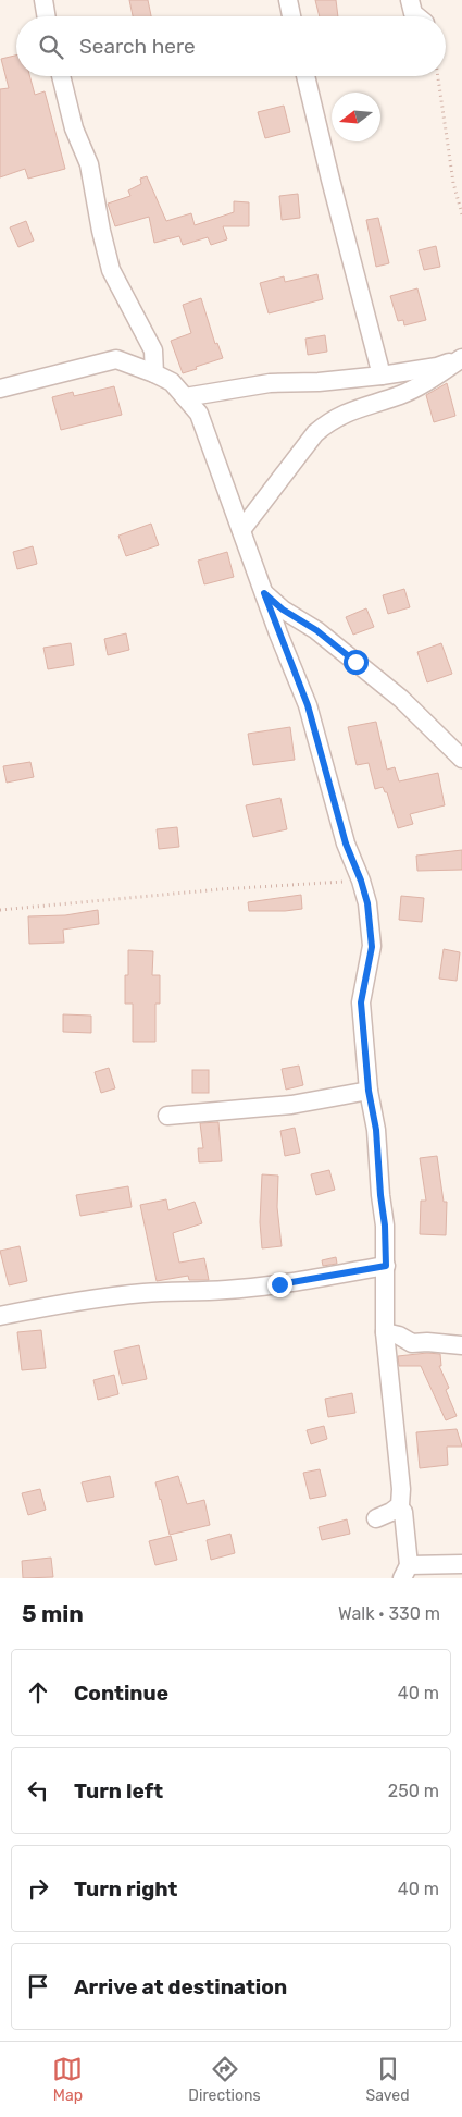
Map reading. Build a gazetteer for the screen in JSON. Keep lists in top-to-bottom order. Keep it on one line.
{"north":"left","page":{"search":"Search here","heading":["5 min","Walk · 330 m"],"list":[["Continue","40 m"],["Turn left","250 m"],["Turn right","40 m"],"Arrive at destination"],"nav":["Map","Directions","Saved"]}}
